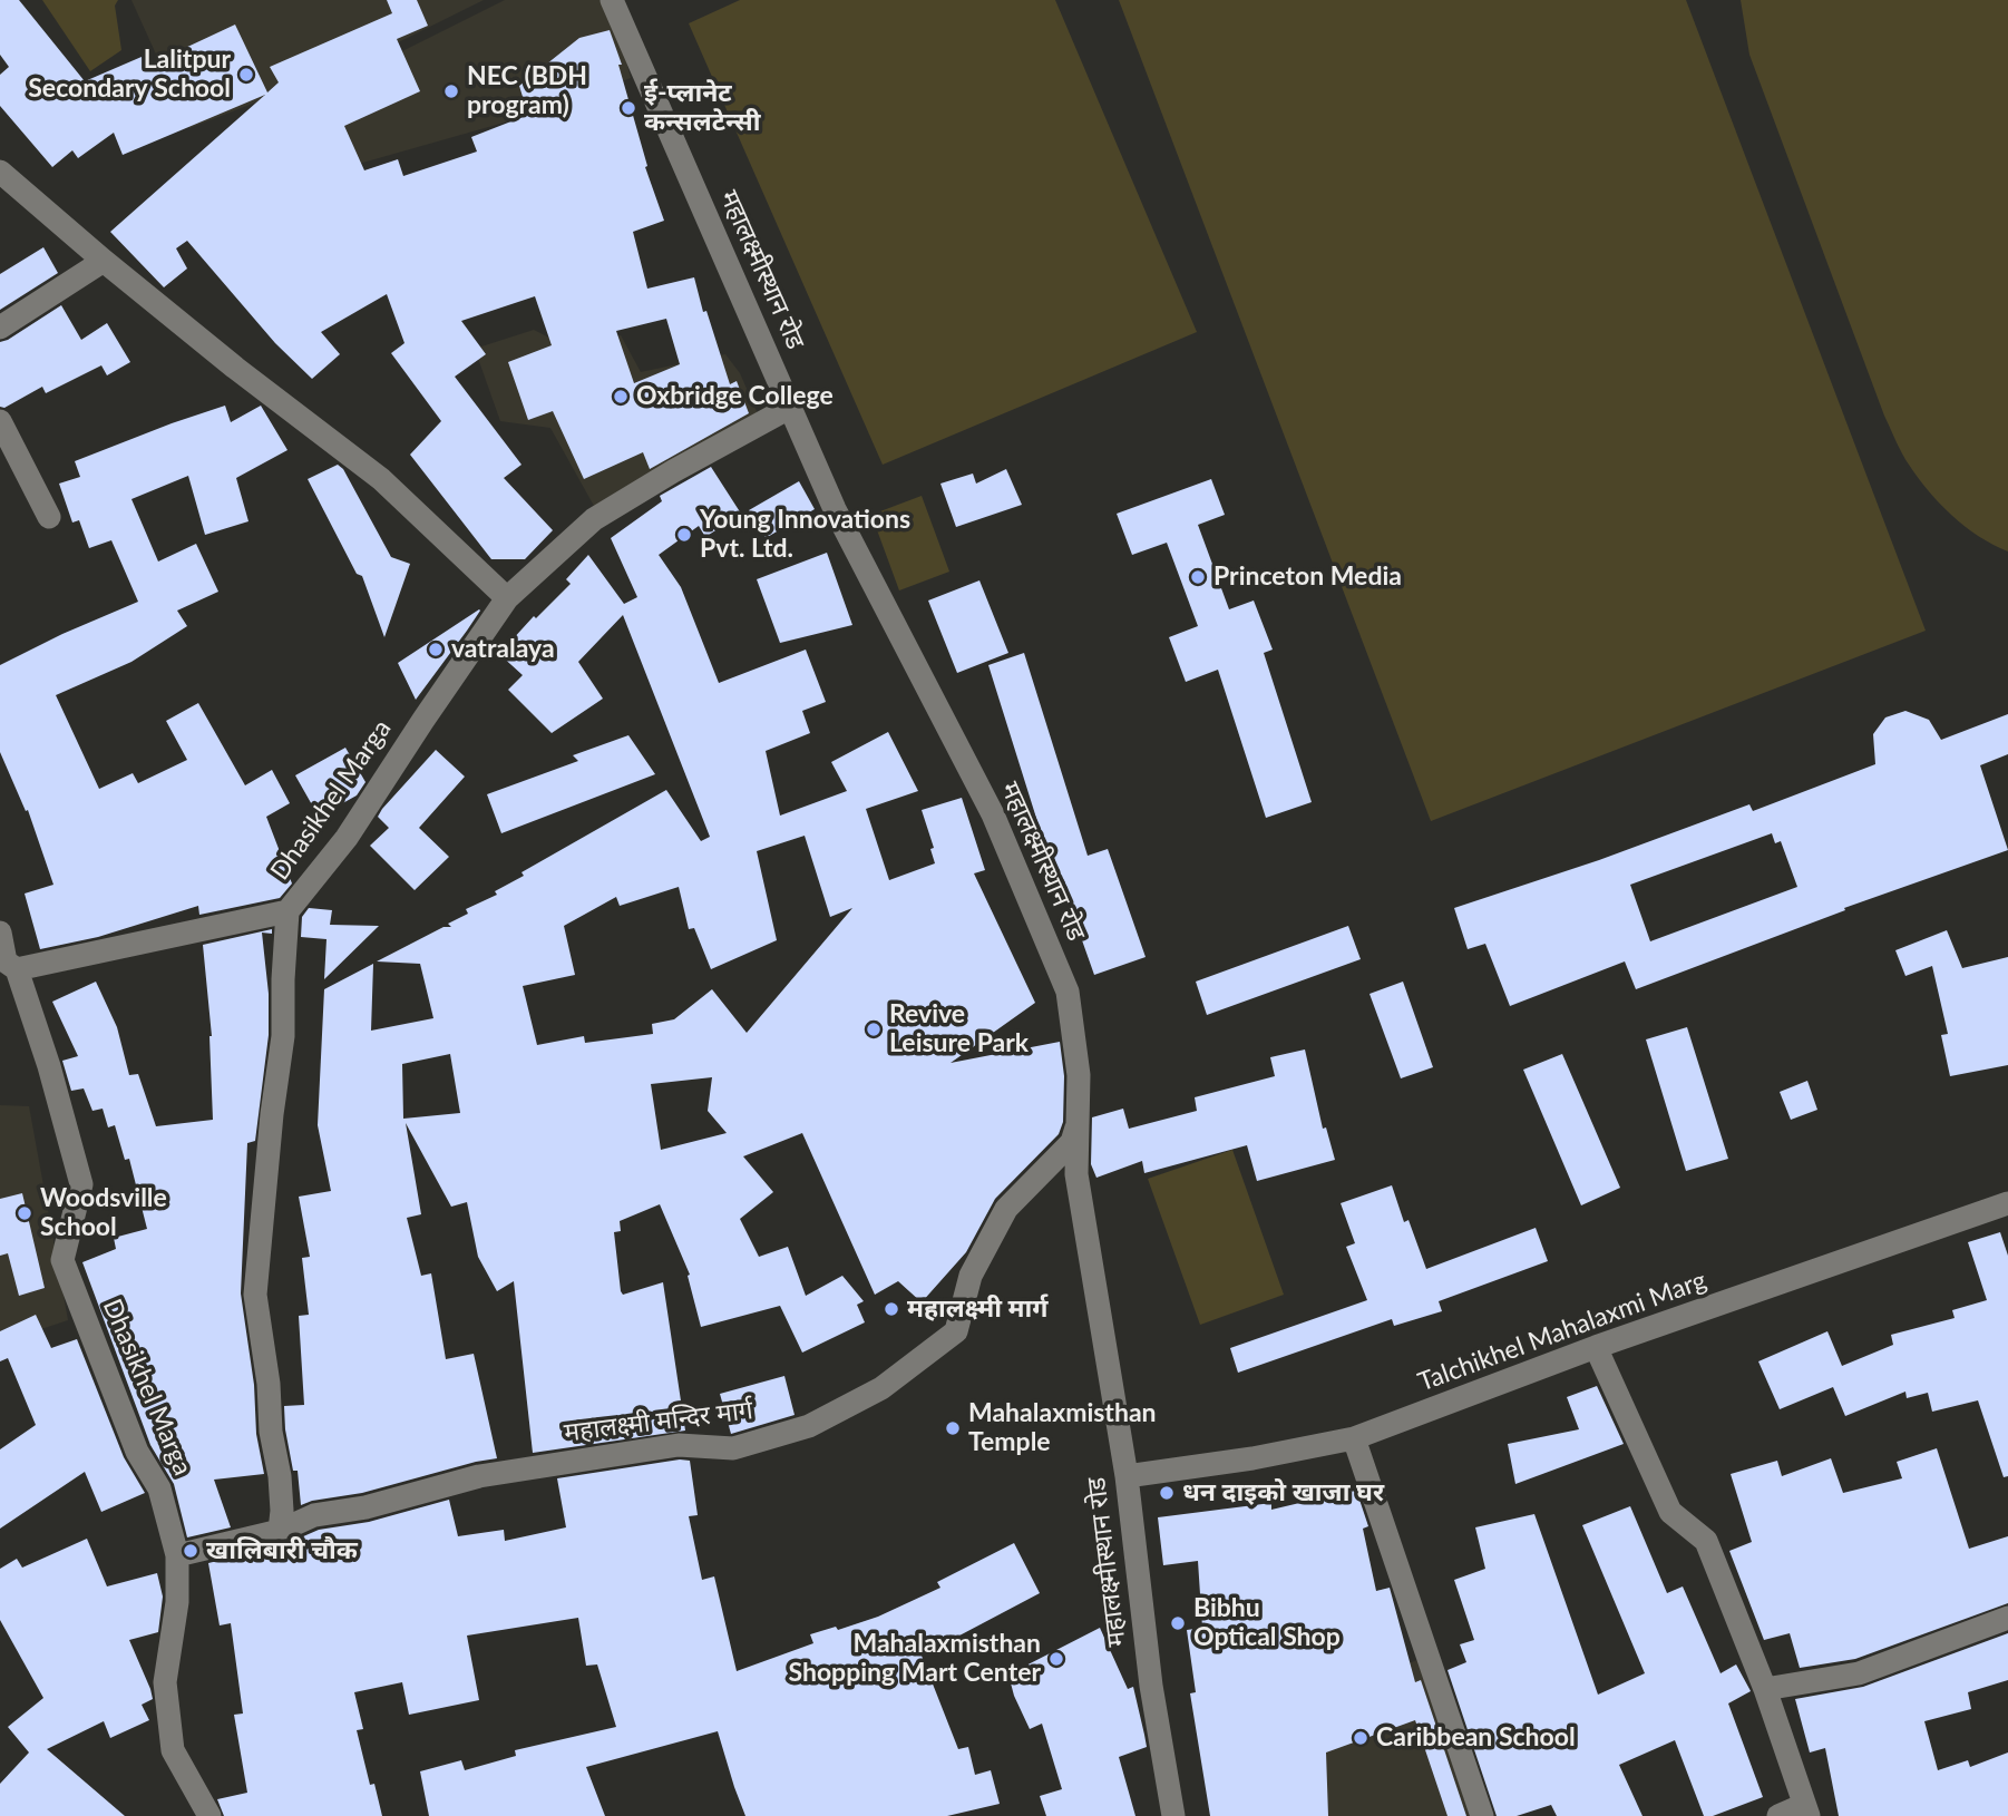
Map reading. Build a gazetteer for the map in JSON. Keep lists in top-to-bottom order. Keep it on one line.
{"streets":{"street":["महालक्ष्मीस्थान रोड","Dhasikhel Marga","Talchikhel Mahalaxmi Marg","महालक्ष्मी मन्दिर मार्ग"]},"crossings":[["महालक्ष्मीस्थान रोड","Dhasikhel Marga"],["महालक्ष्मीस्थान रोड","Talchikhel Mahalaxmi Marg"],["महालक्ष्मीस्थान रोड","महालक्ष्मी मन्दिर मार्ग"],["Dhasikhel Marga","महालक्ष्मी मन्दिर मार्ग"]],"places":["Lalitpur Secondary School","NEC (BDH program)","ई-प्लानेट कन्सलटेन्सी","Oxbridge College","Young Innovations Pvt. Ltd.","Princeton Media","vatralaya","Revive Leisure Park","Woodsville School","महालक्ष्मी मार्ग","Mahalaxmisthan Temple","धन दाइको खाजा घर","खालिबारी चौक","Bibhu Optical Shop","Mahalaxmisthan Shopping Mart Center","Caribbean School"]}
